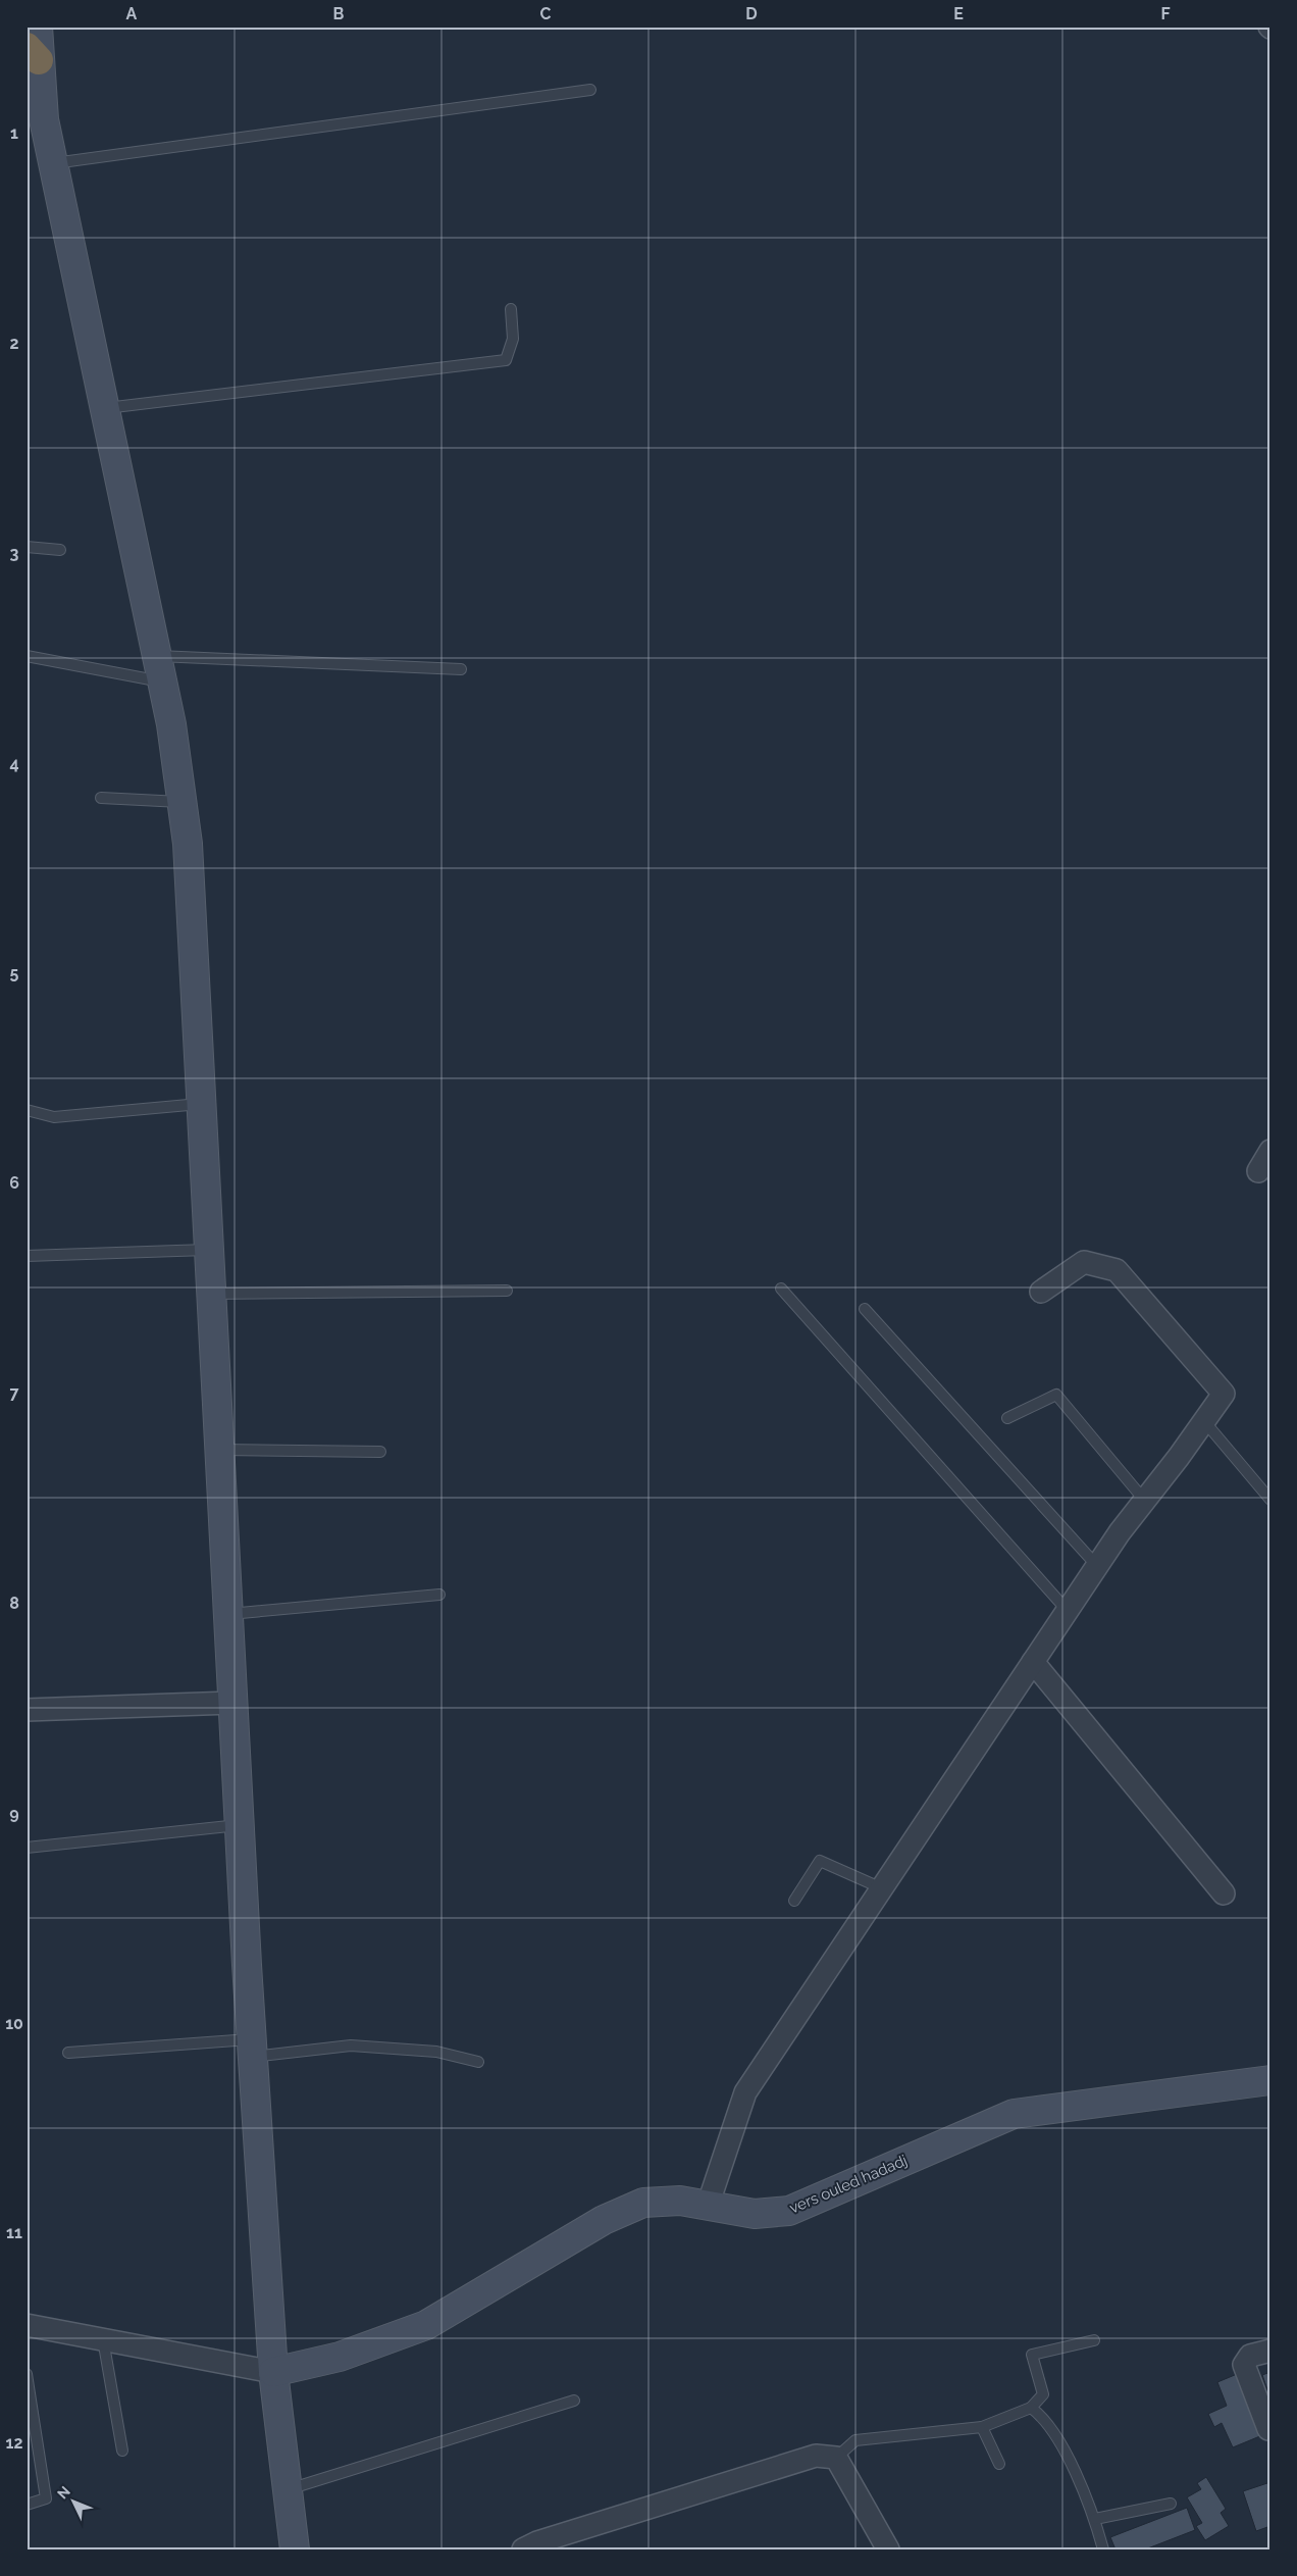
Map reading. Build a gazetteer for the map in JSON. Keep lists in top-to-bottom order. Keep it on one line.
{"streets":{"street":["vers ouled hadadj"]},"north":"top left","grid":{"columns":["A","B","C","D","E","F"],"rows":["1","2","3","4","5","6","7","8","9","10","11","12"]}}
